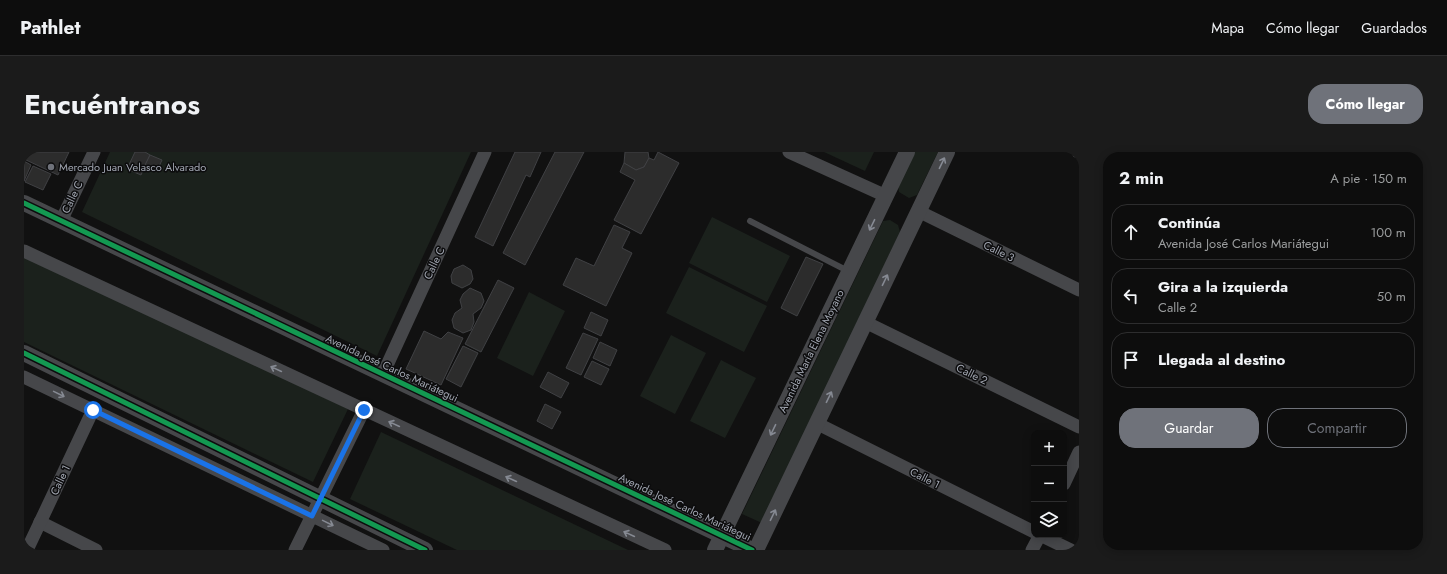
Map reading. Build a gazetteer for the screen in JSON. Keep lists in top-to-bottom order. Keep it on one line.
{"streets":{"street":["Calle C","Calle 3","Avenida María Elena Moyano","Avenida José Carlos Mariátegui","Calle 2","Calle 1"]},"crossings":[["Calle C","Avenida José Carlos Mariátegui"],["Avenida María Elena Moyano","Avenida José Carlos Mariátegui"]],"places":["Mercado Juan Velasco Alvarado"],"page":{"header":"Pathlet","nav":["Mapa","Cómo llegar","Guardados"],"title":"Encuéntranos","buttons":["Cómo llegar",["Guardar","Compartir"]],"heading":["2 min","A pie · 150 m"],"list":[["Continúa","Avenida José Carlos Mariátegui","100 m"],["Gira a la izquierda","Calle 2","50 m"],"Llegada al destino"],"map_buttons":["+","−"]}}
